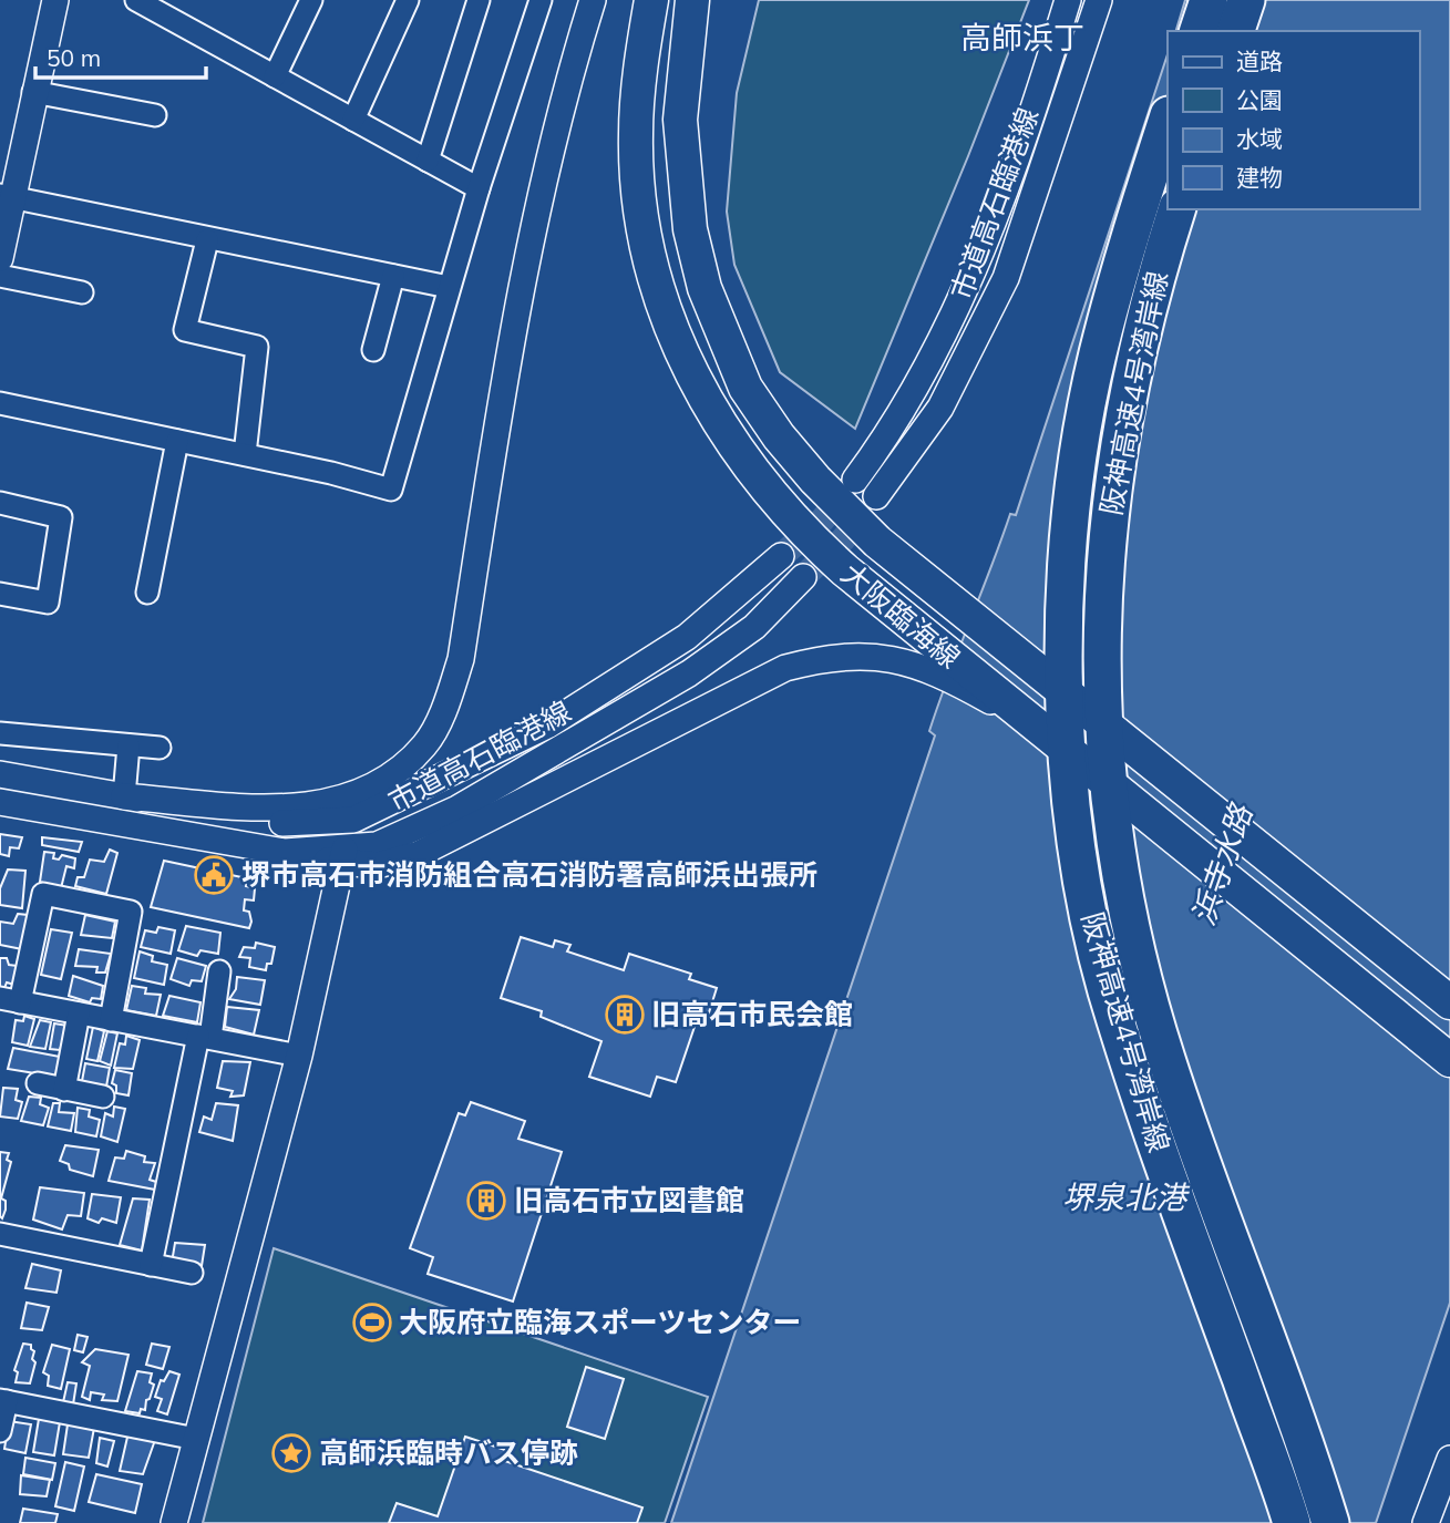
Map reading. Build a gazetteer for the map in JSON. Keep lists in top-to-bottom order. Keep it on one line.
{"streets":{"highway":["阪神高速4号湾岸線"],"main road":["大阪臨海線"],"street":["市道高石臨港線"]},"districts":["高師浜丁"],"water":["浜寺水路","堺泉北港"],"places":{"public building":["堺市高石市消防組合高石消防署高師浜出張所"],"building":["旧高石市民会館","旧高石市立図書館"],"sports":["大阪府立臨海スポーツセンター"],"place":["高師浜臨時バス停跡"]},"legend":["道路","公園","水域","建物"],"scale_bar":"50 m"}
